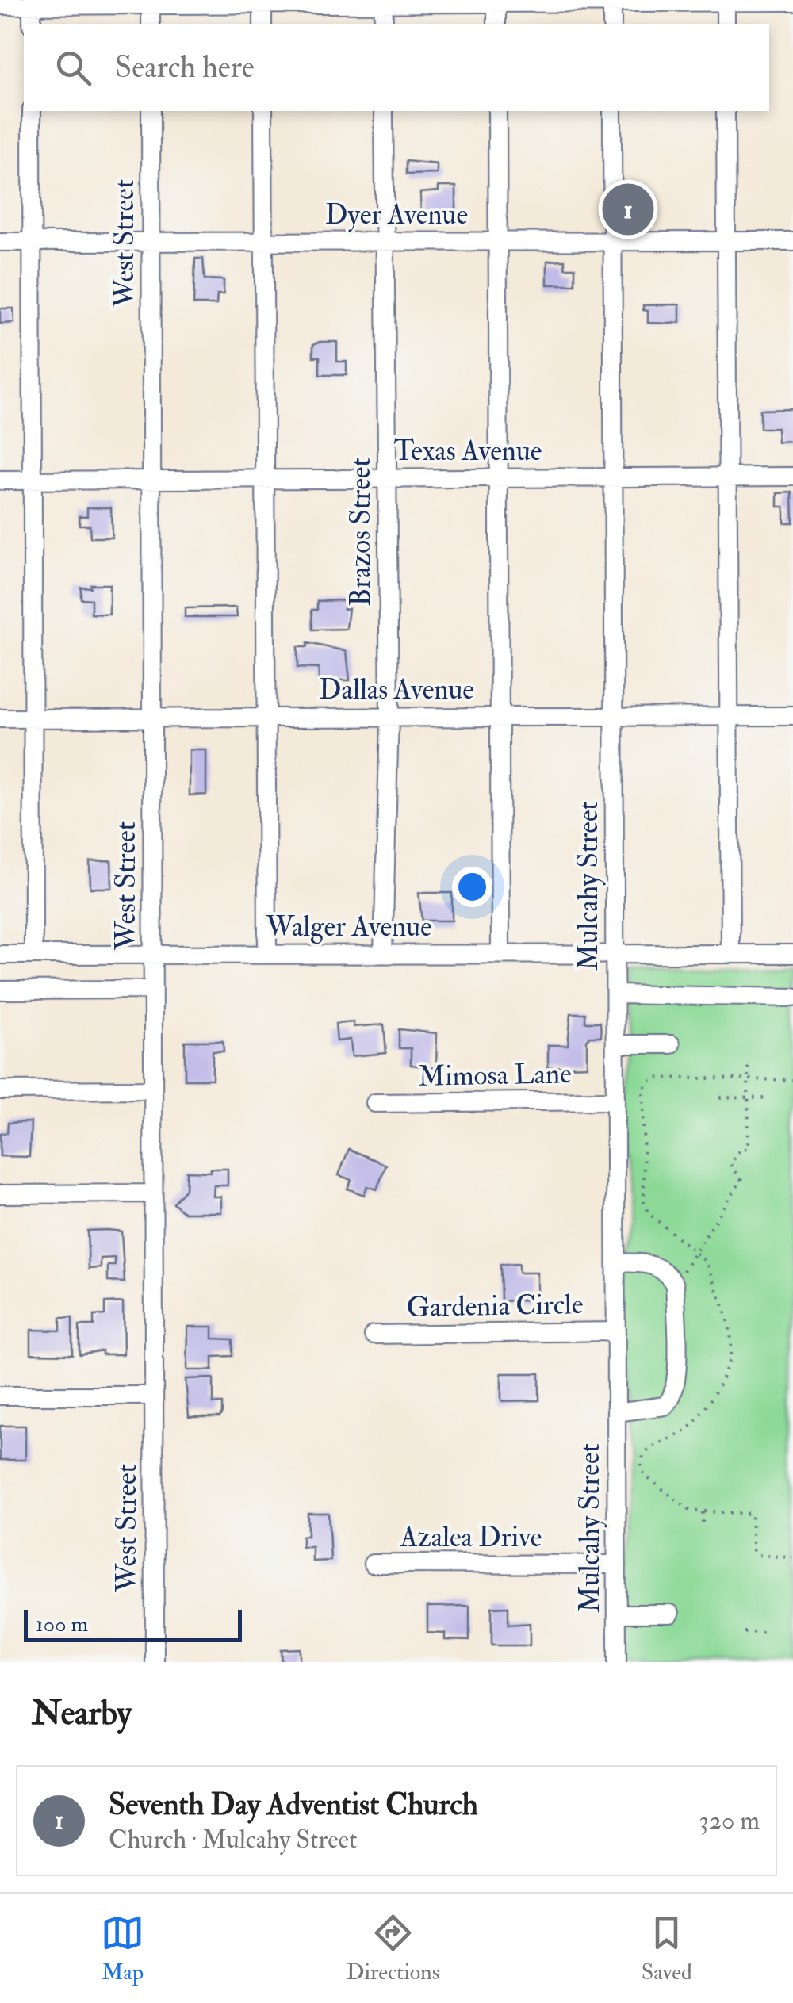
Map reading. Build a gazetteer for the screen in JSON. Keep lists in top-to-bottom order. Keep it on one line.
{"streets":{"street":["Dyer Avenue","West Street","Texas Avenue","Brazos Street","Dallas Avenue","Mulcahy Street","Walger Avenue","Mimosa Lane","Gardenia Circle","Azalea Drive"]},"crossings":[["Dyer Avenue","West Street"],["Dyer Avenue","Brazos Street"],["Dyer Avenue","Mulcahy Street"],["West Street","Texas Avenue"],["West Street","Dallas Avenue"],["West Street","Walger Avenue"],["Texas Avenue","Brazos Street"],["Texas Avenue","Mulcahy Street"],["Brazos Street","Dallas Avenue"],["Brazos Street","Walger Avenue"],["Dallas Avenue","Mulcahy Street"],["Mulcahy Street","Walger Avenue"],["Mulcahy Street","Mimosa Lane"],["Mulcahy Street","Gardenia Circle"],["Mulcahy Street","Azalea Drive"]],"scale_bar":"100 m","page":{"search":"Search here","pins":"1","scale":"100 m","heading":"Nearby","list":[{"mark":"1","name":"Seventh Day Adventist Church","note":"Church · Mulcahy Street","value":"320 m"}],"nav":["Map","Directions","Saved"]}}
